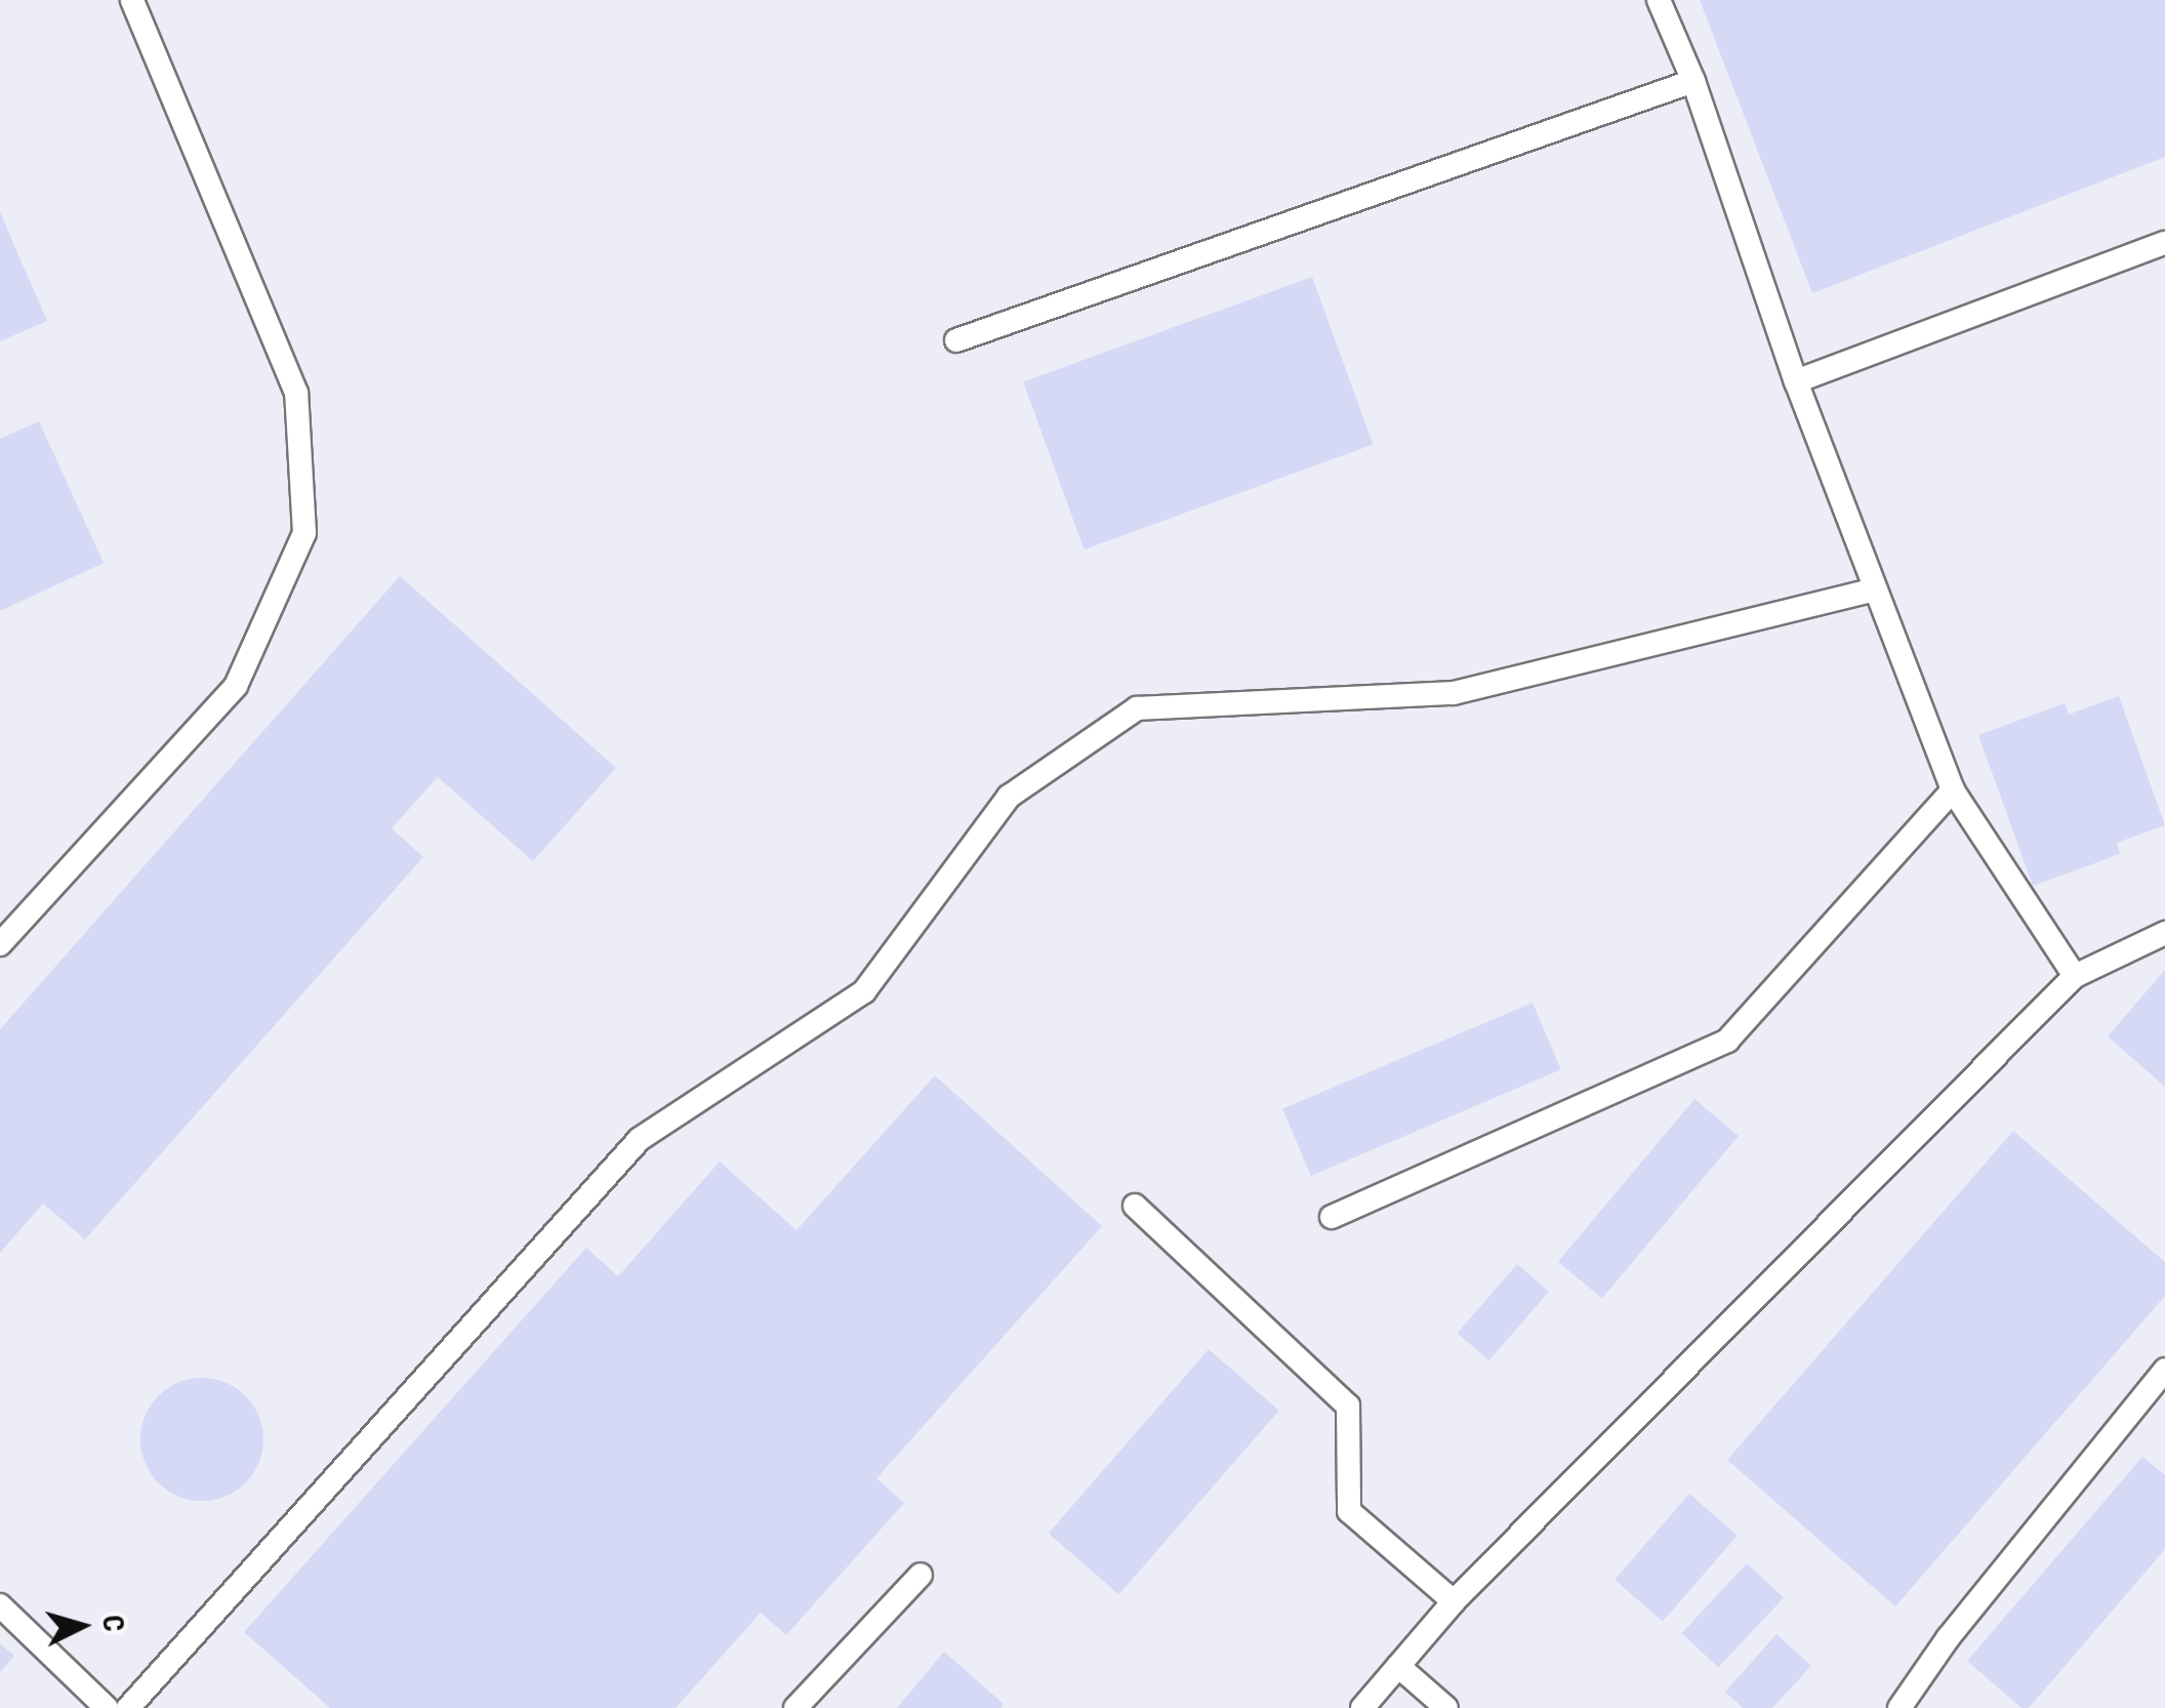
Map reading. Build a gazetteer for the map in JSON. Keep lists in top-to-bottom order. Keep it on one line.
{"north":"right"}
